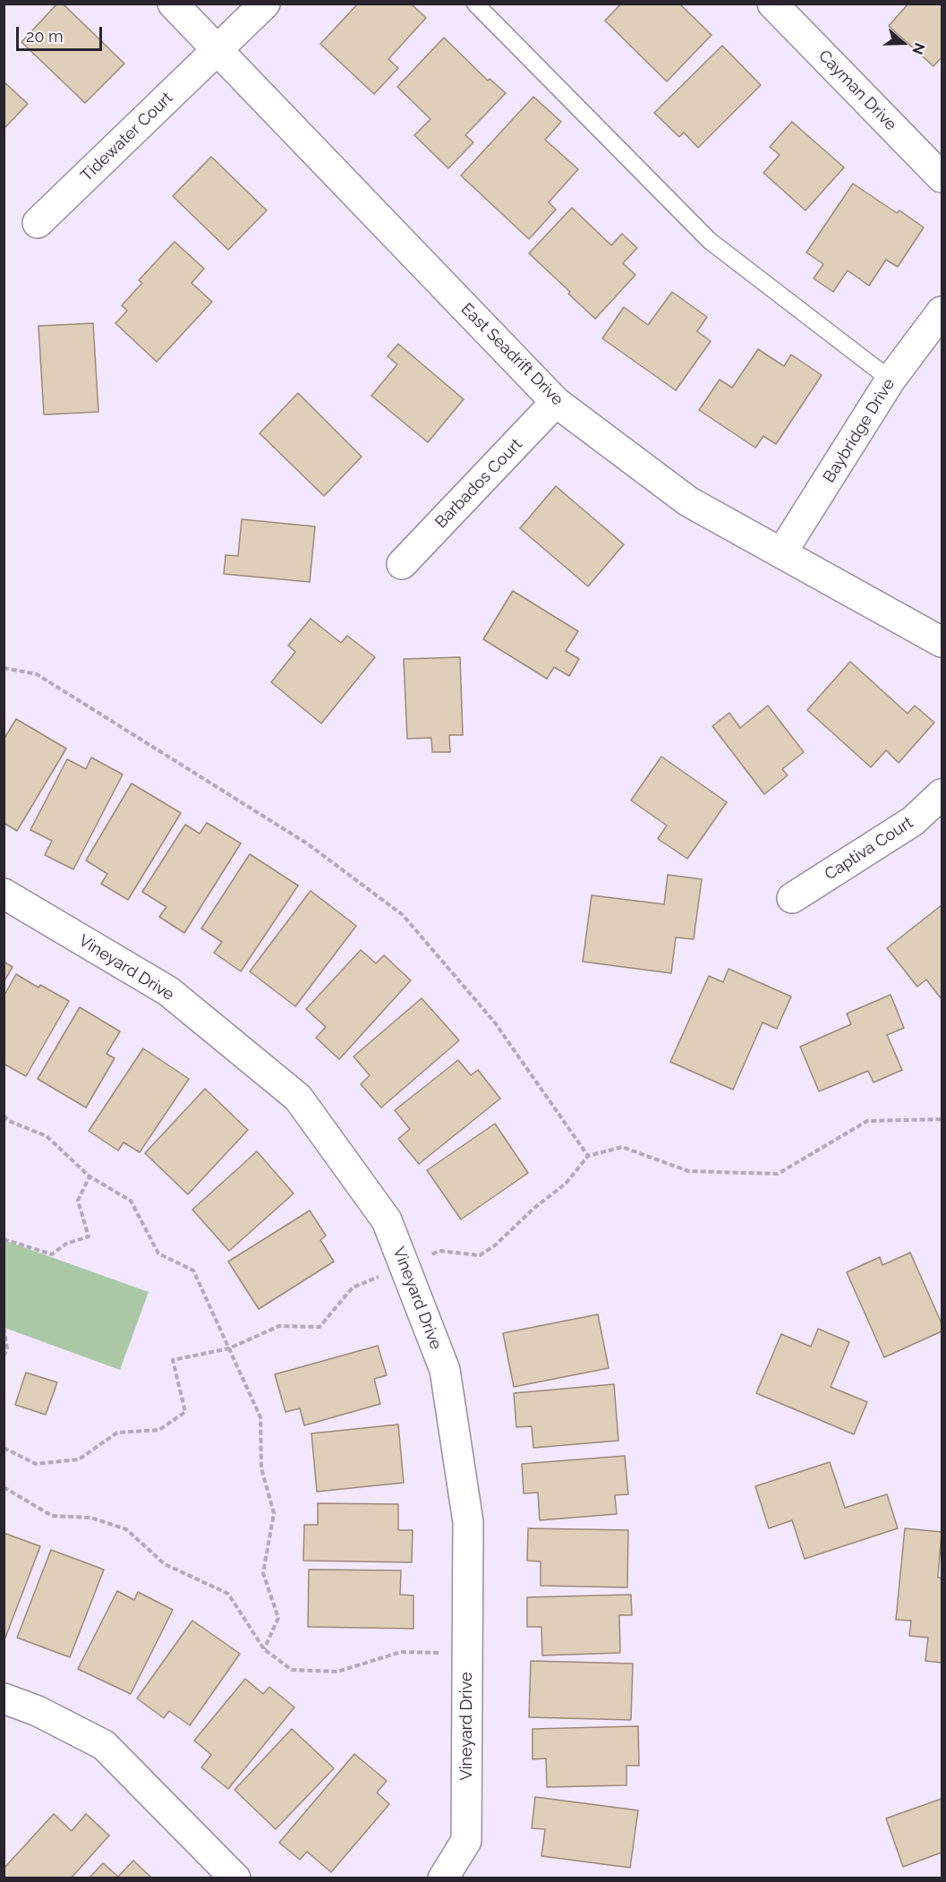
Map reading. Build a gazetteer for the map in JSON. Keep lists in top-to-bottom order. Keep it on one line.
{"streets":{"street":["Cayman Drive","Tidewater Court","East Seadrift Drive","Baybridge Drive","Barbados Court","Captiva Court","Vineyard Drive"]},"crossings":[["Tidewater Court","East Seadrift Drive"],["East Seadrift Drive","Baybridge Drive"],["East Seadrift Drive","Barbados Court"]],"scale_bar":"20 m","north":"right"}
